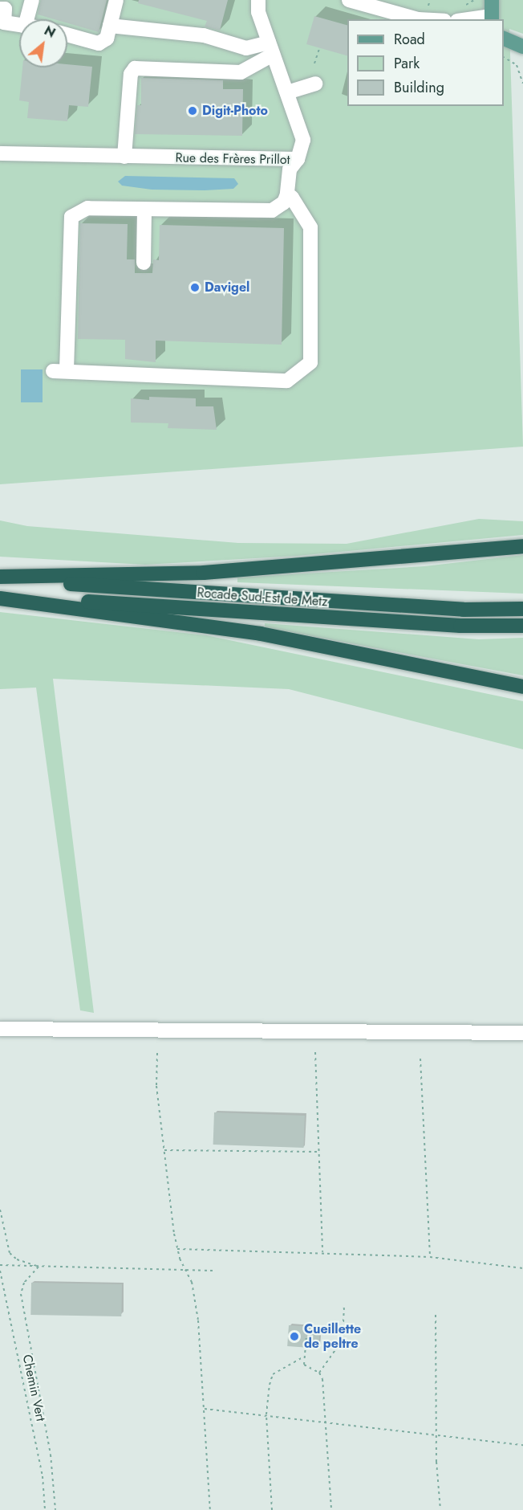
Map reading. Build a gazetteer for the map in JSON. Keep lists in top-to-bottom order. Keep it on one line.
{"streets":{"highway":["Rocade Sud-Est de Metz"],"street":["Rue des Frères Prillot"],"path":["Chemin Vert"]},"places":["Digit-Photo","Davigel","Cueillette de peltre"],"legend":["Road","Park","Building"],"north":"top right"}
